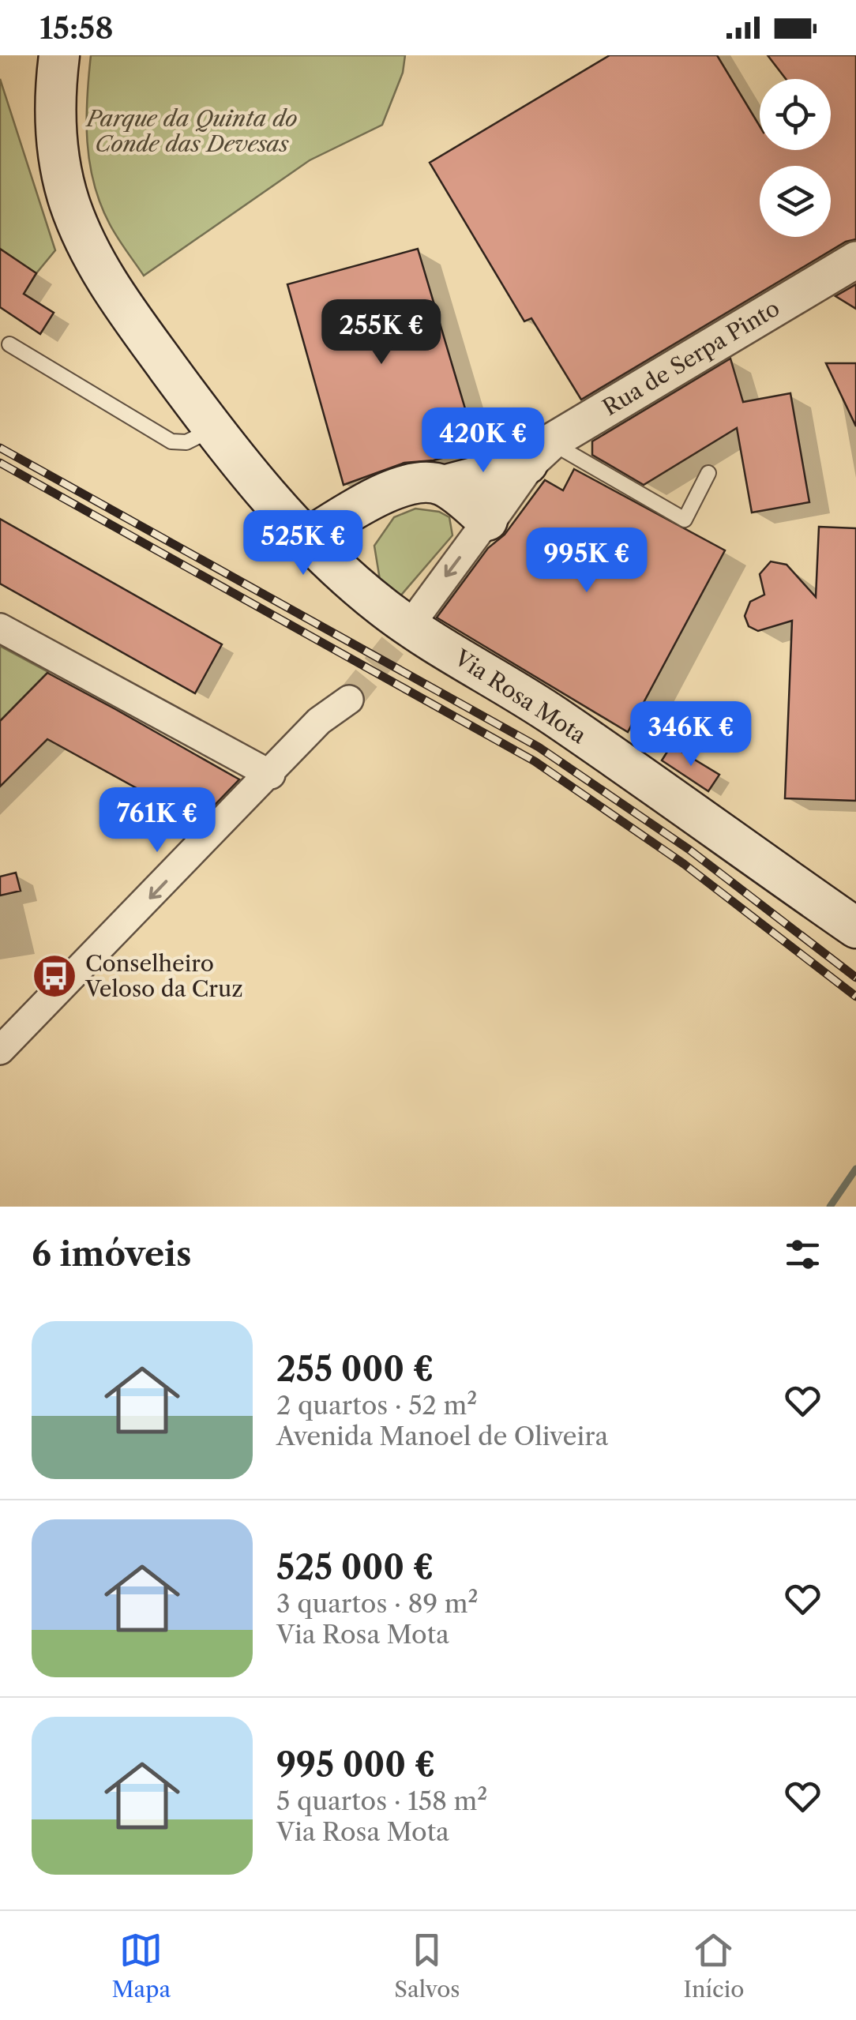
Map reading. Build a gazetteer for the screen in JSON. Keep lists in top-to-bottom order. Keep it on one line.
{"streets":{"main road":["Via Rosa Mota"],"street":["Rua de Serpa Pinto"]},"parks":["Parque da Quinta do Conde das Devesas"],"places":{"bus stop":["Conselheiro Veloso da Cruz"]},"page":{"status":"15:58","price":["255K €","420K €","525K €","995K €","346K €","761K €"],"heading":"6 imóveis","list":[{"name":"255 000 €","note":"2 quartos · 52 m² · Avenida Manoel de Oliveira"},{"name":"525 000 €","note":"3 quartos · 89 m² · Via Rosa Mota"},{"name":"995 000 €","note":"5 quartos · 158 m² · Via Rosa Mota"}],"tabs":["Mapa","Salvos","Início"]}}
